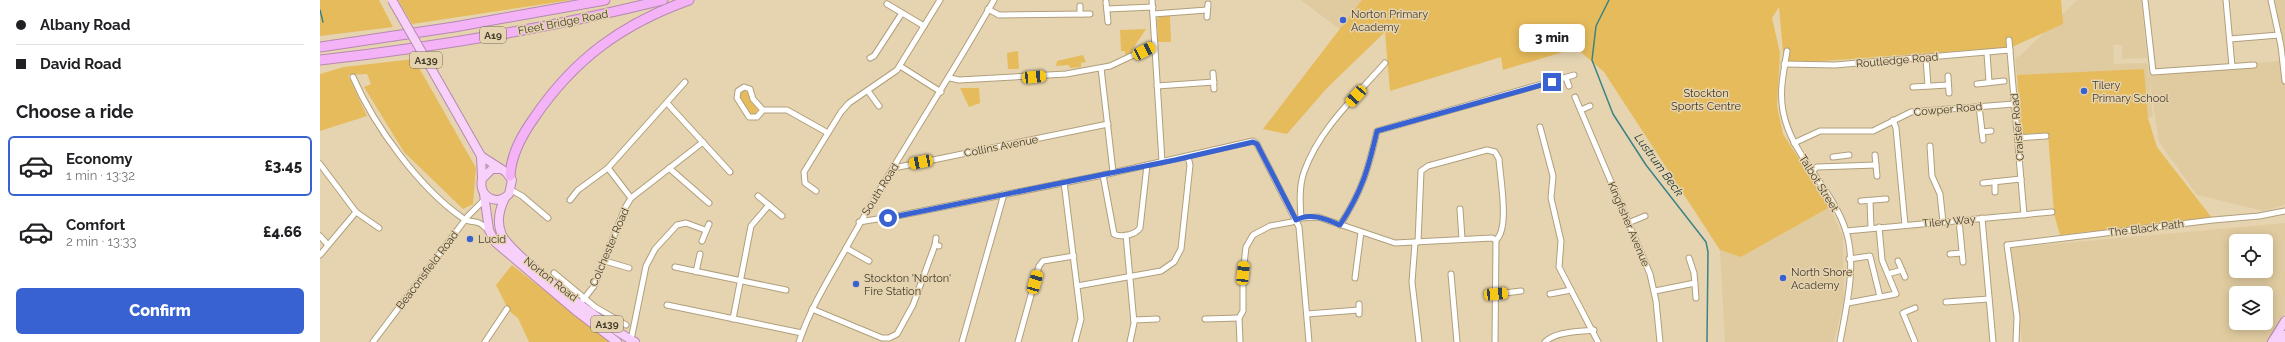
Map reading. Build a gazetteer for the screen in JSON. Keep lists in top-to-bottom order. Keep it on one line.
{"streets":{"highway":["Fleet Bridge Road","A19"],"main road":["A139","Norton Road"],"street":["Routledge Road","Cowper Road","Craister Road","Collins Avenue","Talbot Street","South Road","Tilery Way","Kingfisher Avenue","The Black Path","Colchester Road","Beaconsfield Road"]},"crossings":[["A139","Beaconsfield Road"],["A139","Norton Road"],["Routledge Road","Craister Road"],["Routledge Road","Talbot Street"],["Cowper Road","Craister Road"],["Cowper Road","Talbot Street"],["Craister Road","Tilery Way"],["Collins Avenue","South Road"],["Talbot Street","Tilery Way"],["Colchester Road","Norton Road"],["Beaconsfield Road","Norton Road"]],"water":["Lustrum Beck"],"parks":["Stockton Sports Centre"],"places":["Norton Primary Academy","Tilery Primary School","Lucid","North Shore Academy","Stockton 'Norton' Fire Station"],"page":{"banner":["Albany Road","David Road"],"bubble":"3 min","heading":"Choose a ride","list":[{"name":"Economy","note":"1 min · 13:32","value":"£3.45"},{"name":"Comfort","note":"2 min · 13:33","value":"£4.66"}],"buttons":"Confirm"}}
